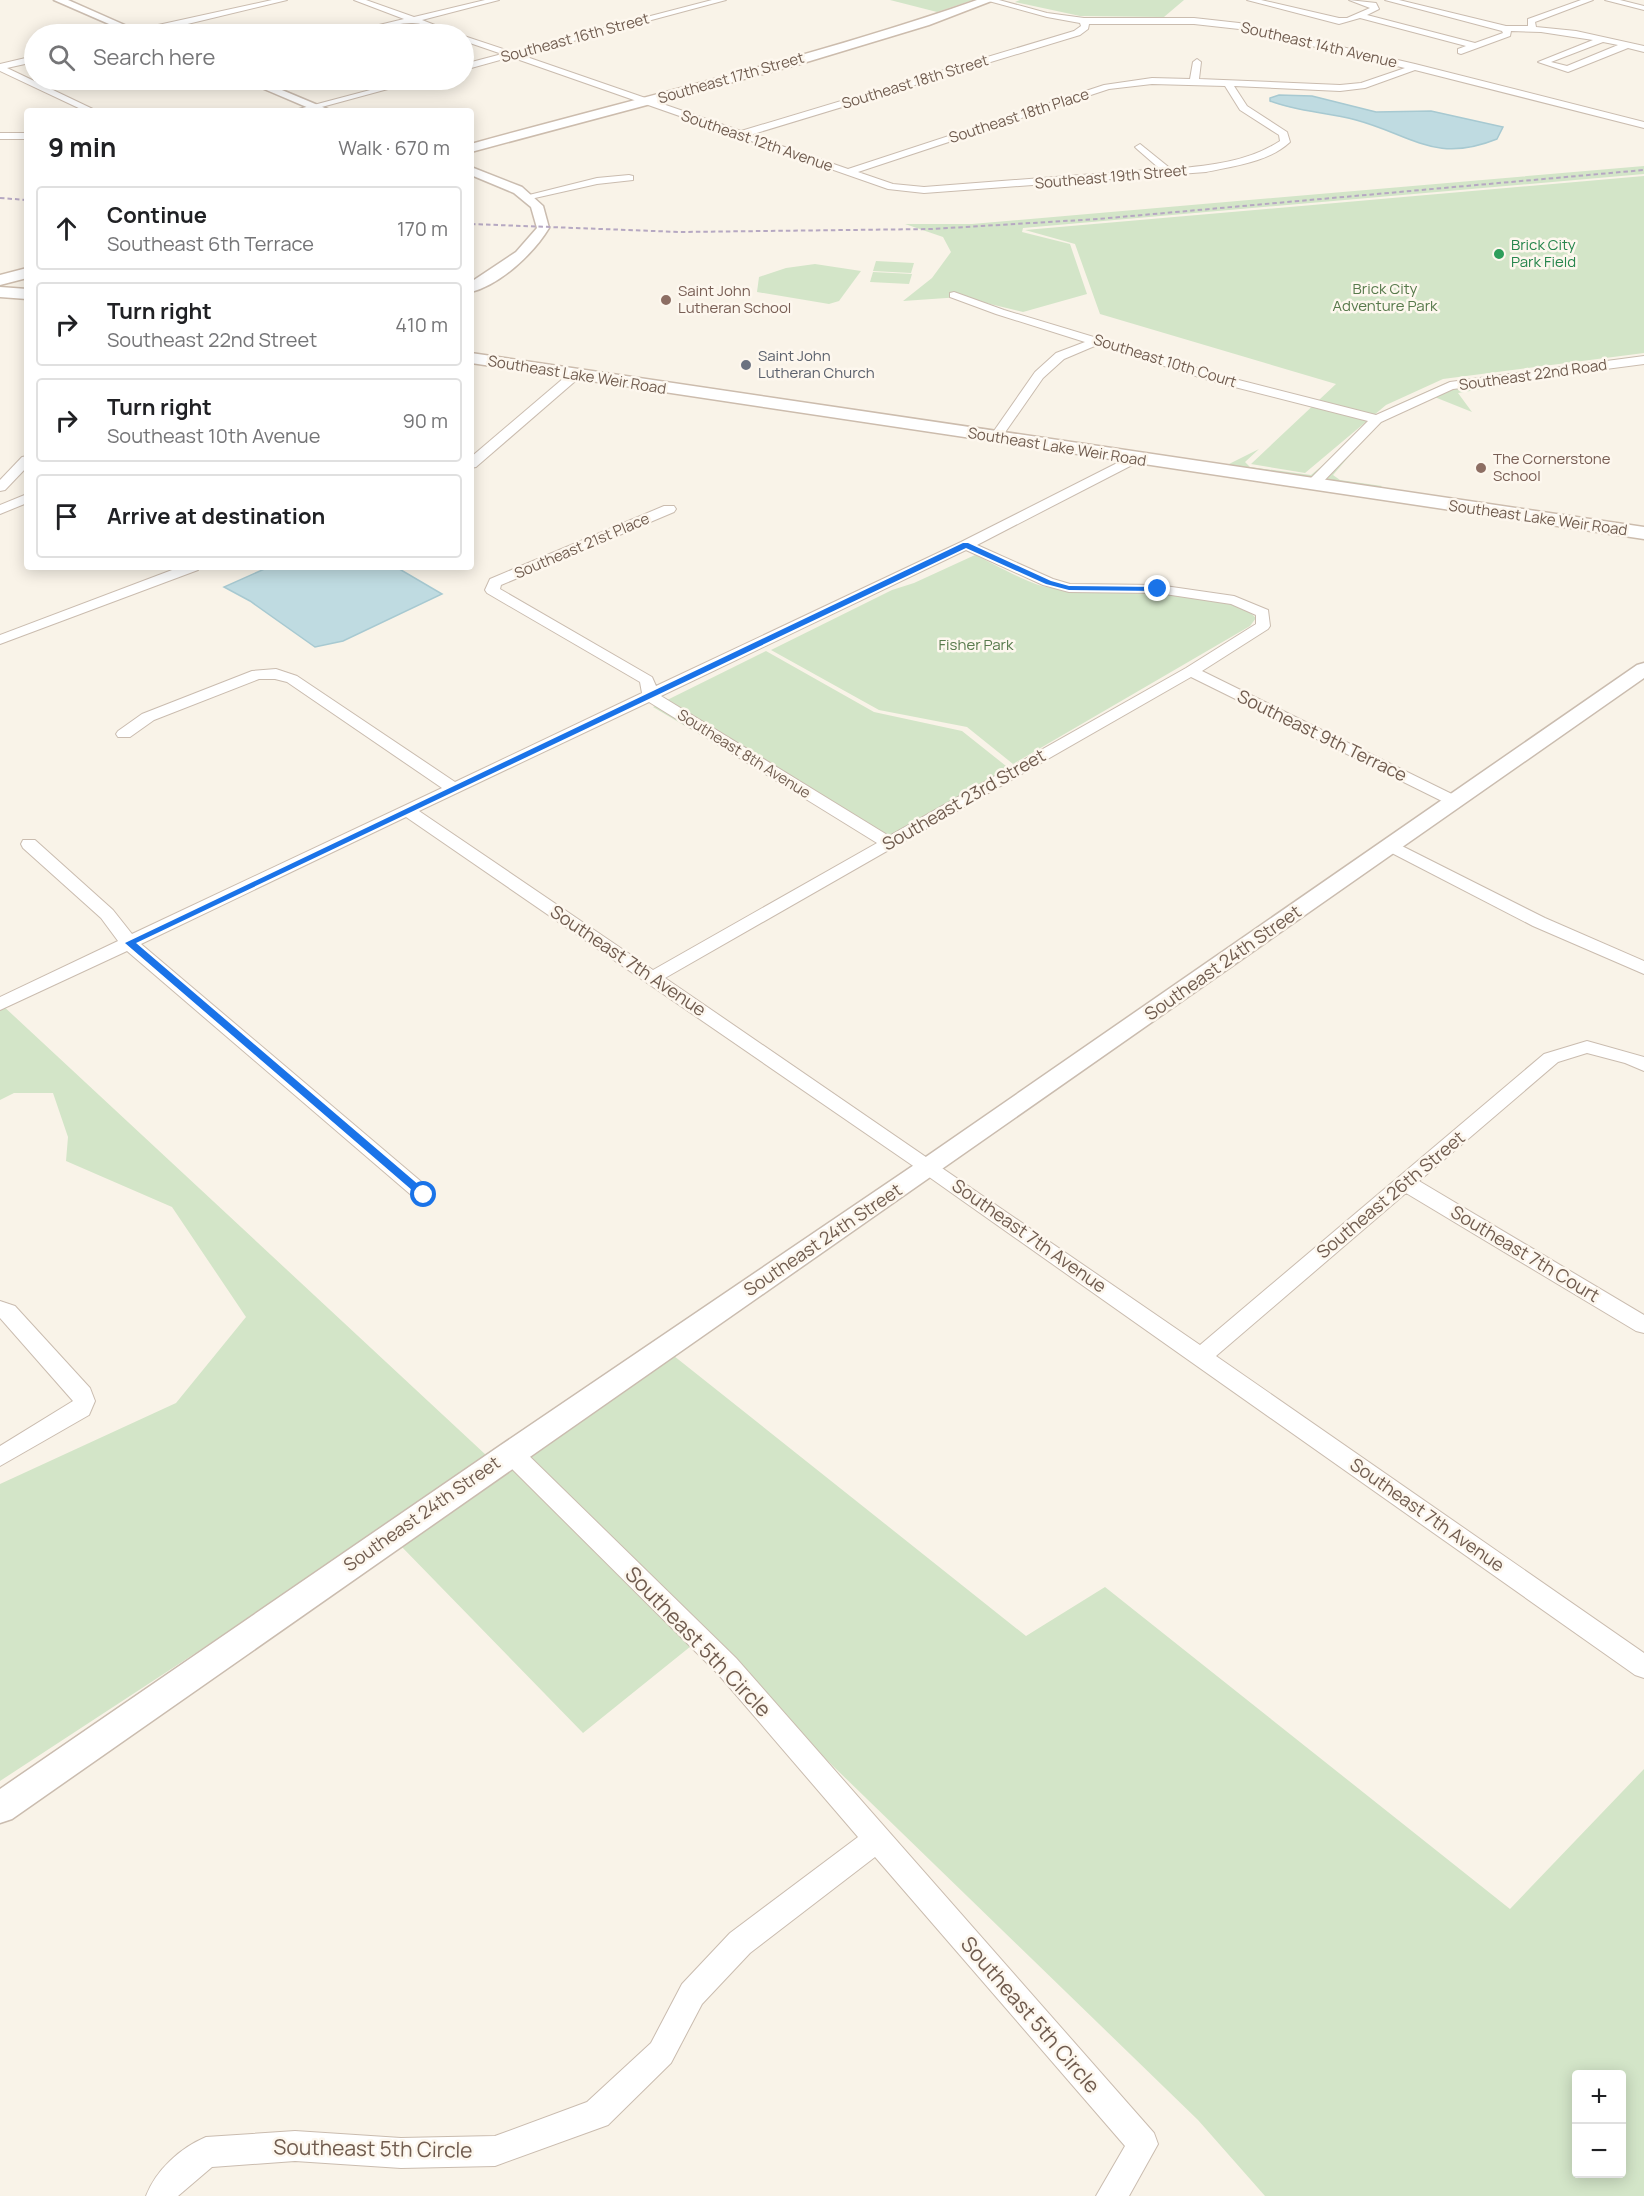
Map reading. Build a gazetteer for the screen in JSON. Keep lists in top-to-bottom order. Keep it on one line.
{"streets":{"main road":["Southeast 17th Street","Southeast Lake Weir Road"],"street":["Southeast 16th Street","Southeast 14th Avenue","Southeast 18th Street","Southeast 18th Place","Southeast 12th Avenue","Southeast 19th Street","Southeast 10th Court","Southeast 22nd Road","Southeast 21st Place","Southeast 9th Terrace","Southeast 8th Avenue","Southeast 23rd Street","Southeast 7th Avenue","Southeast 24th Street","Southeast 26th Street","Southeast 7th Court","Southeast 5th Circle"]},"crossings":[["Southeast 16th Street","Southeast 12th Avenue"],["Southeast 14th Avenue","Southeast 17th Street"],["Southeast 14th Avenue","Southeast 18th Street"],["Southeast 14th Avenue","Southeast 18th Place"],["Southeast 17th Street","Southeast 12th Avenue"],["Southeast 18th Street","Southeast 12th Avenue"],["Southeast 18th Place","Southeast 12th Avenue"],["Southeast 18th Place","Southeast 19th Street"],["Southeast 12th Avenue","Southeast 19th Street"],["Southeast 10th Court","Southeast 22nd Road"],["Southeast Lake Weir Road","Southeast 22nd Road"],["Southeast 21st Place","Southeast 8th Avenue"],["Southeast 9th Terrace","Southeast 23rd Street"],["Southeast 9th Terrace","Southeast 24th Street"],["Southeast 8th Avenue","Southeast 23rd Street"],["Southeast 23rd Street","Southeast 7th Avenue"],["Southeast 7th Avenue","Southeast 24th Street"],["Southeast 7th Avenue","Southeast 26th Street"],["Southeast 24th Street","Southeast 5th Circle"],["Southeast 26th Street","Southeast 7th Court"]],"parks":["Brick City Adventure Park","Fisher Park"],"places":["Brick City Park Field","Saint John Lutheran School","Saint John Lutheran Church","The Cornerstone School"],"page":{"search":"Search here","heading":["9 min","Walk · 670 m"],"list":[["Continue","Southeast 6th Terrace","170 m"],["Turn right","Southeast 22nd Street","410 m"],["Turn right","Southeast 10th Avenue","90 m"],"Arrive at destination"],"map_buttons":["+","−"]}}
